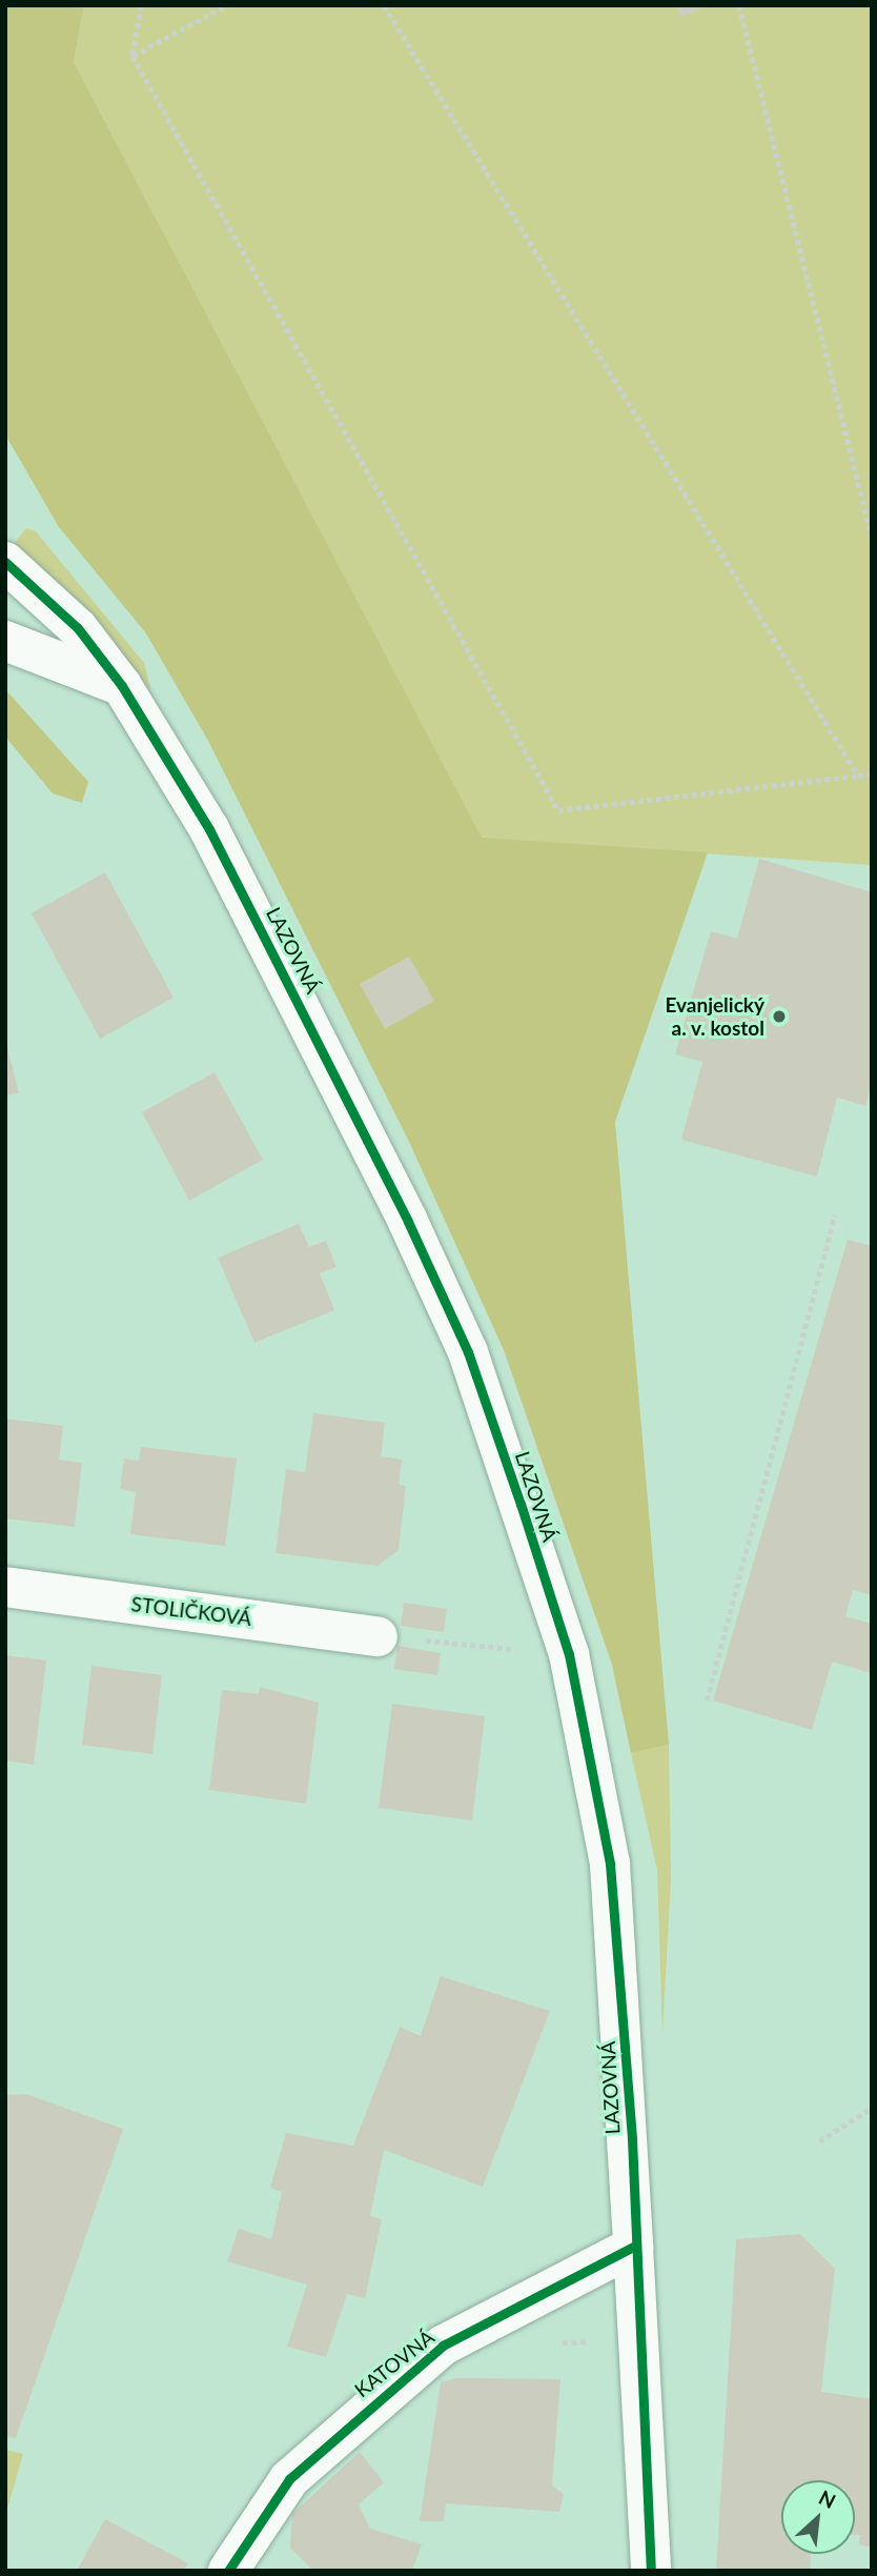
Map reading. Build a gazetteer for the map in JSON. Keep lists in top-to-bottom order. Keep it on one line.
{"streets":{"street":["LAZOVNÁ","STOLIČKOVÁ","KATOVNÁ"]},"crossings":[["LAZOVNÁ","KATOVNÁ"]],"places":["Evanjelický a. v. kostol"],"north":"top right"}
